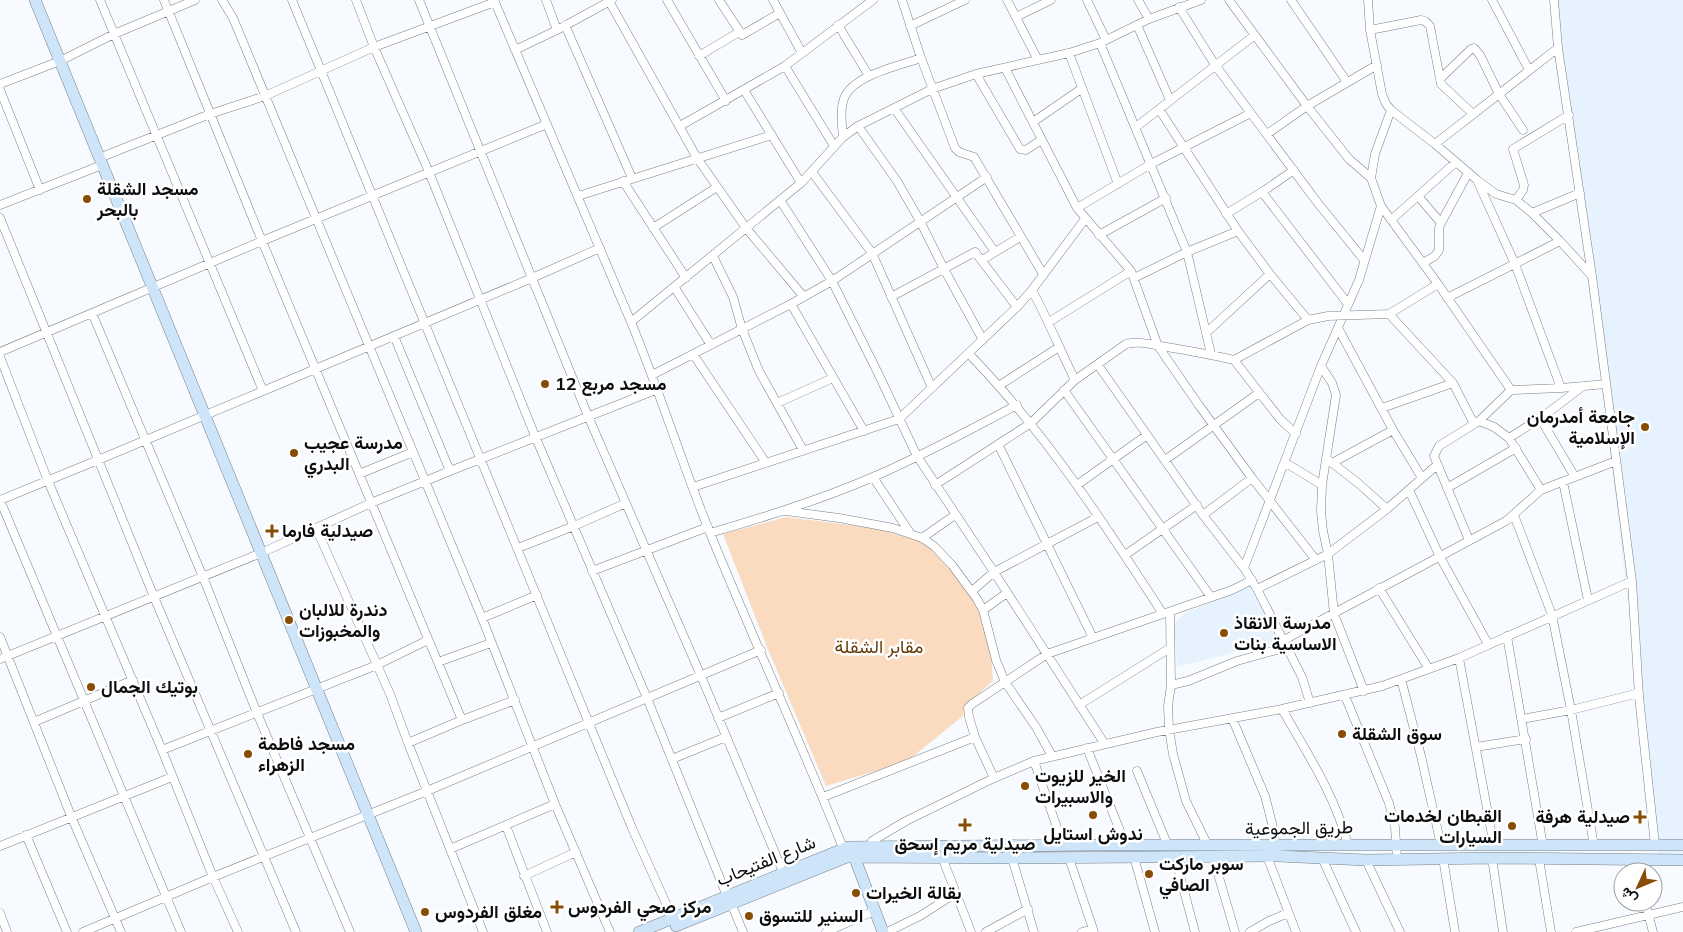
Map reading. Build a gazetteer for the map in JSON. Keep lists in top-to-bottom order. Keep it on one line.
{"streets":{"main road":["طريق الجموعية","شارع الفتيحاب"]},"parks":["مقابر الشقلة"],"places":{"other":["مسجد الشقلة بالبحر","مسجد مربع 12","جامعة أمدرمان الإسلامية","مدرسة عجيب البدري","دندرة للالبان والمخبوزات","مدرسة الانقاذ الاساسية بنات","بوتيك الجمال","سوق الشقلة","مسجد فاطمة الزهراء","الخير للزيوت والاسبيرات","ندوش استايل","القبطان لخدمات السيارات","سوبر ماركت الصافي","بقالة الخيرات","مغلق الفردوس","السنير للتسوق"],"health":["صيدلية فارما","صيدلية هرفة","صيدلية مريم إسحق","مركز صحي الفردوس"]},"north":"bottom left"}
